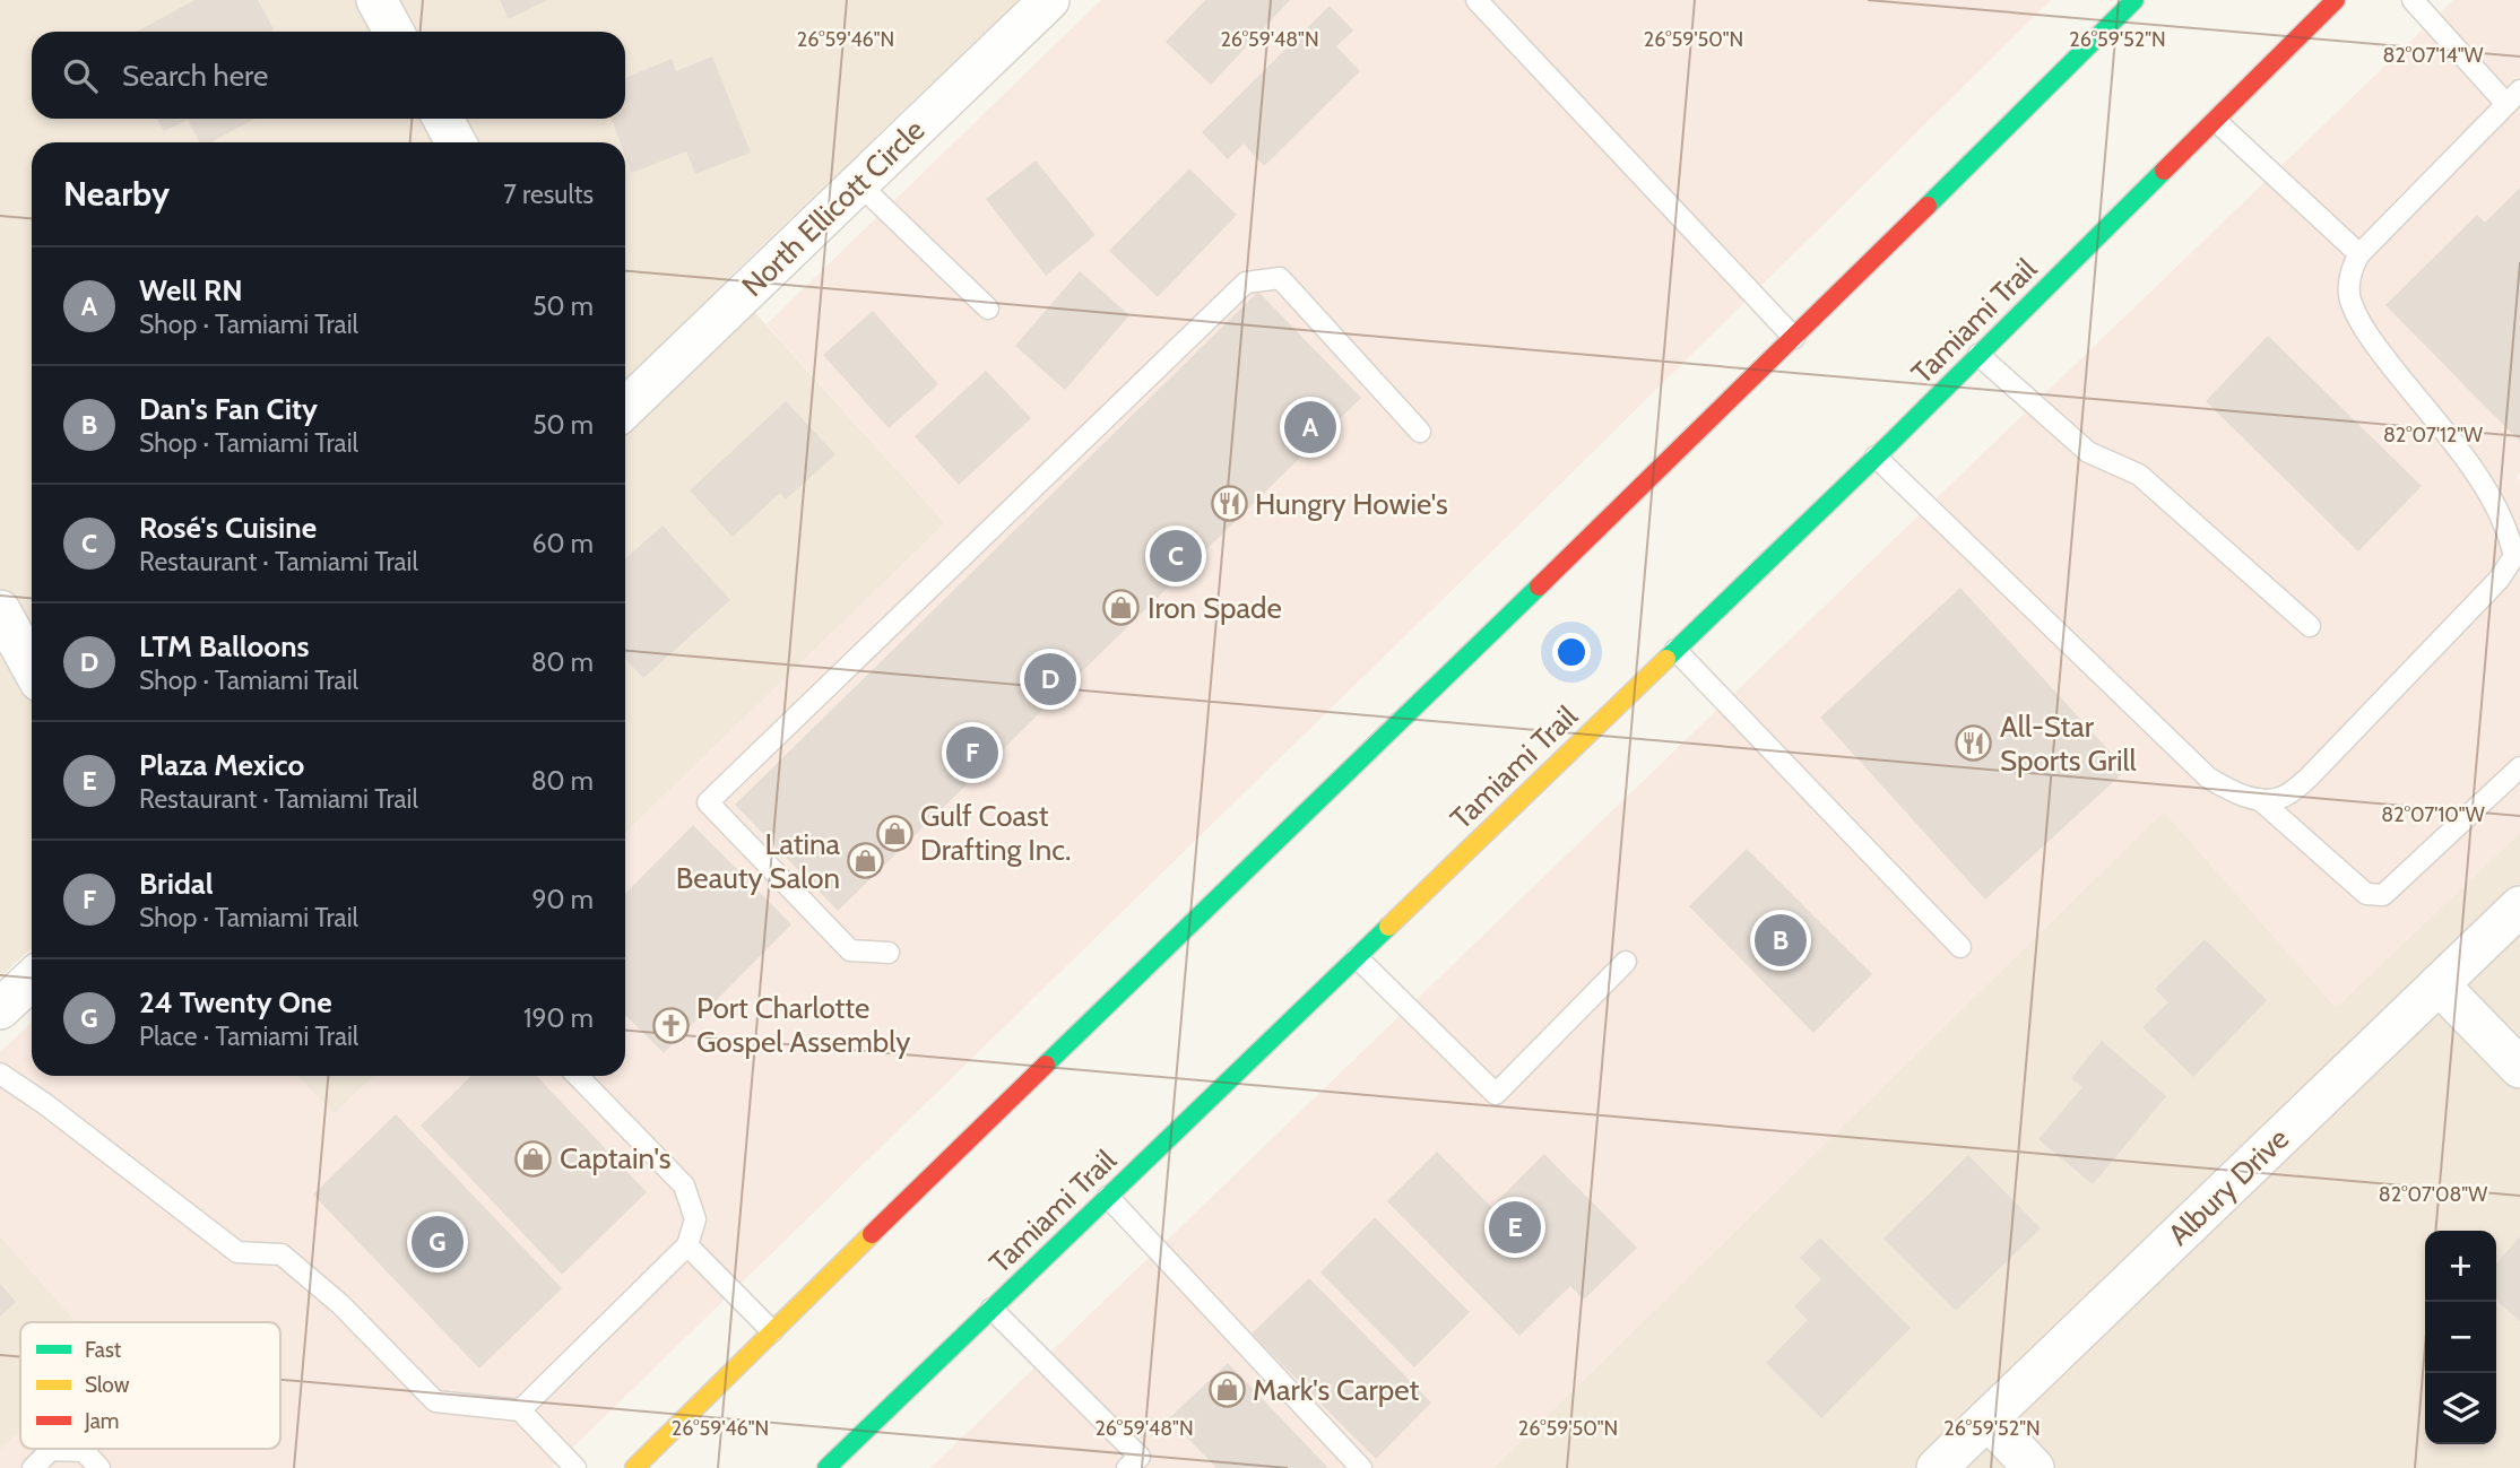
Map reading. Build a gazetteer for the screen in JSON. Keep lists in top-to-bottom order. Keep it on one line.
{"streets":{"main road":["Tamiami Trail"],"street":["North Ellicott Circle","Albury Drive"]},"places":{"restaurant":["Hungry Howie's","All-Star Sports Grill"],"shop":["Iron Spade","Gulf Coast Drafting Inc.","Latina Beauty Salon","Captain's","Mark's Carpet"],"church":["Port Charlotte Gospel Assembly"]},"legend":["Fast","Slow","Jam"],"page":{"search":"Search here","heading":["Nearby","7 results"],"list":[{"mark":"A","name":"Well RN","note":"Shop · Tamiami Trail","value":"50 m"},{"mark":"B","name":"Dan's Fan City","note":"Shop · Tamiami Trail","value":"50 m"},{"mark":"C","name":"Rosé's Cuisine","note":"Restaurant · Tamiami Trail","value":"60 m"},{"mark":"D","name":"LTM Balloons","note":"Shop · Tamiami Trail","value":"80 m"},{"mark":"E","name":"Plaza Mexico","note":"Restaurant · Tamiami Trail","value":"80 m"},{"mark":"F","name":"Bridal","note":"Shop · Tamiami Trail","value":"90 m"},{"mark":"G","name":"24 Twenty One","note":"Place · Tamiami Trail","value":"190 m"}],"pins":["A","C","D","F","B","E","G"],"map_buttons":["+","−"]},"coordinates":["26°59'46\"N","26°59'48\"N","26°59'50\"N","26°59'52\"N","82°07'14\"W","82°07'12\"W","82°07'10\"W","82°07'08\"W"]}
